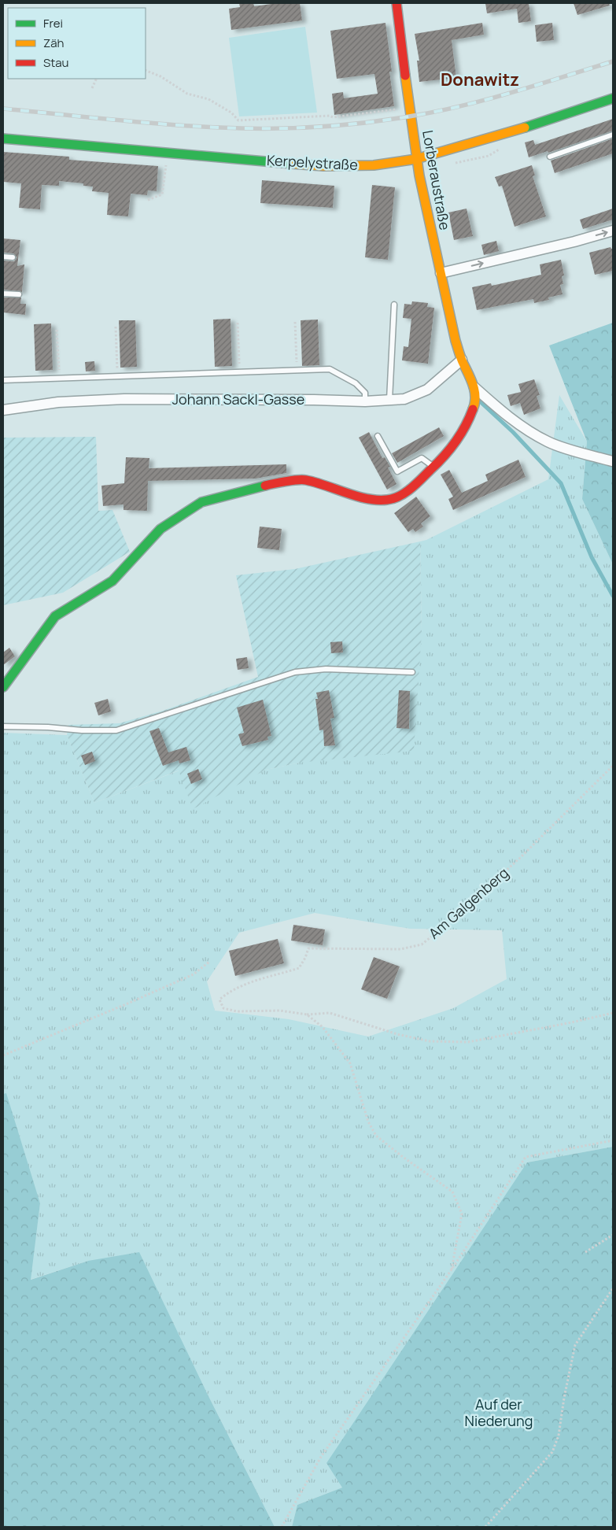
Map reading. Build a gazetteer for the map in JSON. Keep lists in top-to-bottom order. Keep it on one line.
{"streets":{"street":["Kerpelystraße","Lorberaustraße","Johann Sackl-Gasse"],"path":["Am Galgenberg"]},"crossings":[["Kerpelystraße","Lorberaustraße"],["Lorberaustraße","Johann Sackl-Gasse"]],"districts":["Donawitz"],"parks":["Auf der Niederung"],"legend":["Frei","Zäh","Stau"]}
